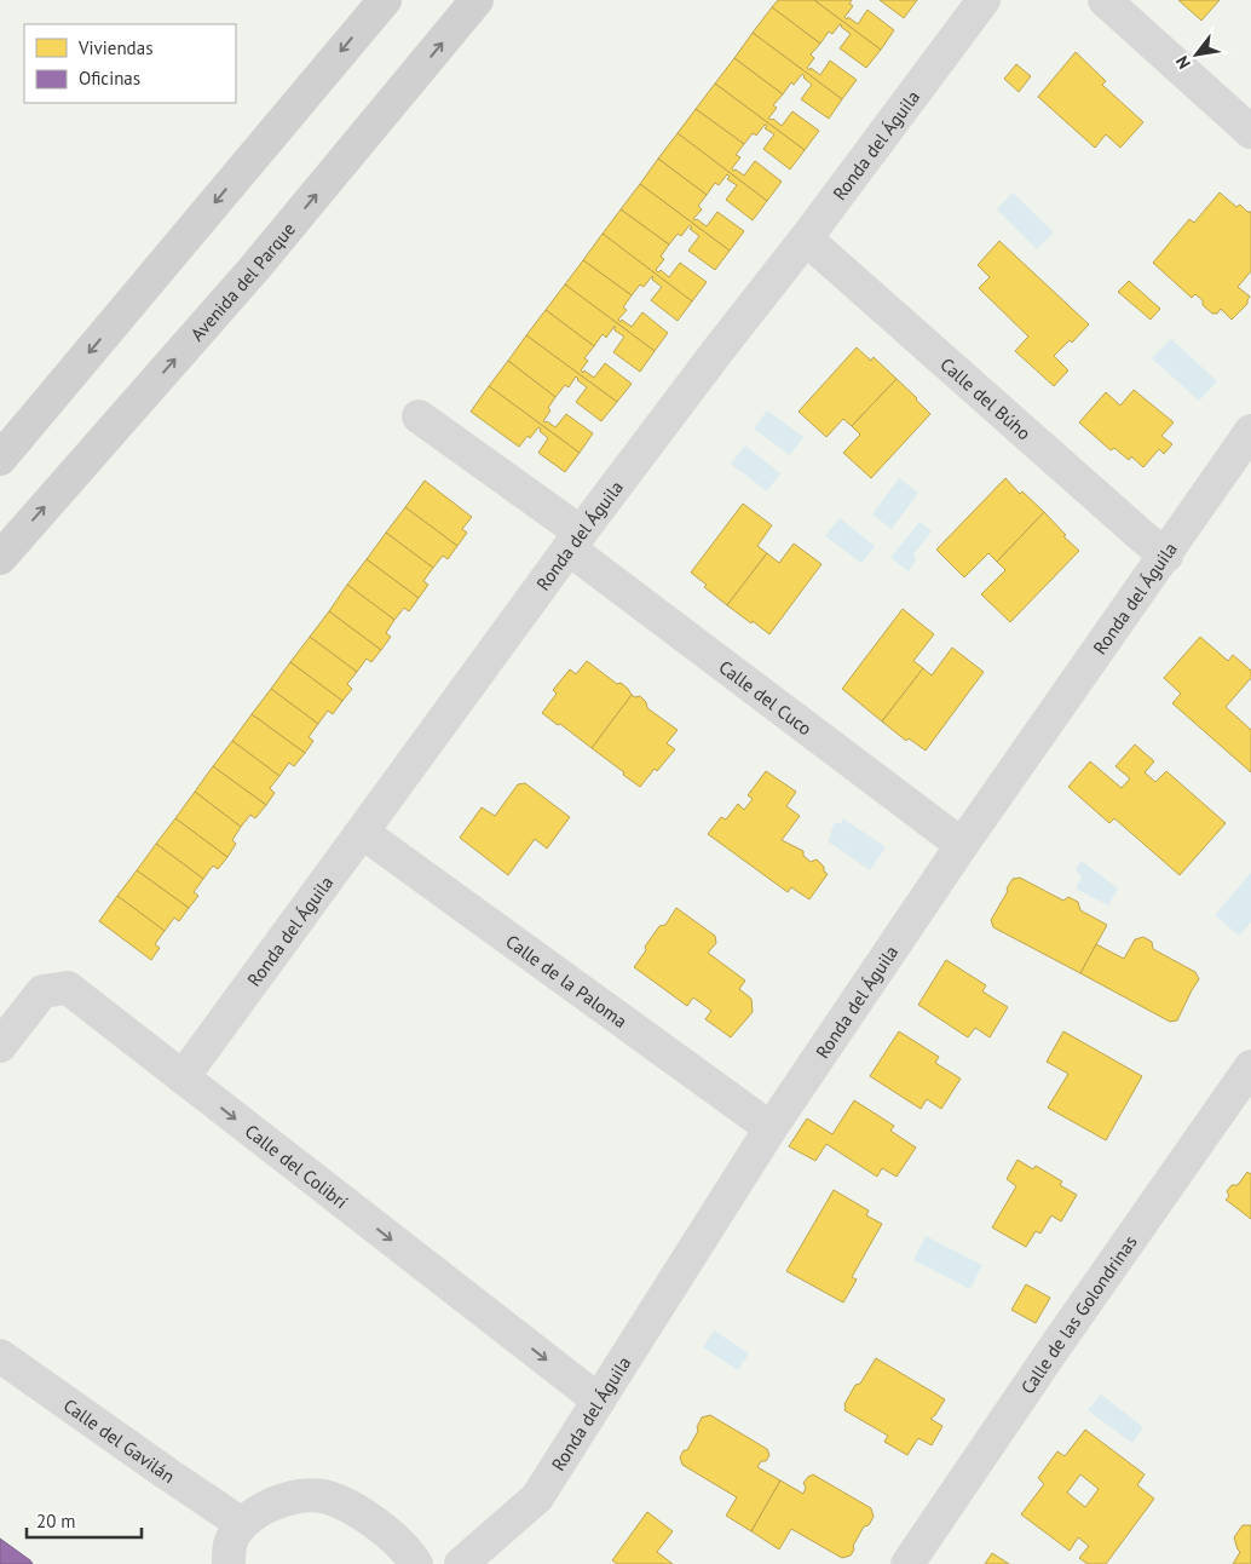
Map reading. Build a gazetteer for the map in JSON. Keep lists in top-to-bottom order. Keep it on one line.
{"streets":{"street":["Ronda del Águila","Avenida del Parque","Calle del Búho","Calle del Cuco","Calle de la Paloma","Calle del Colibrí","Calle de las Golondrinas","Calle del Gavilán"]},"crossings":[["Ronda del Águila","Calle del Búho"],["Ronda del Águila","Calle del Cuco"],["Ronda del Águila","Calle de la Paloma"],["Ronda del Águila","Calle del Colibrí"]],"one_way":["Calle del Colibrí"],"legend":["Viviendas","Oficinas"],"scale_bar":"20 m","north":"bottom left"}
